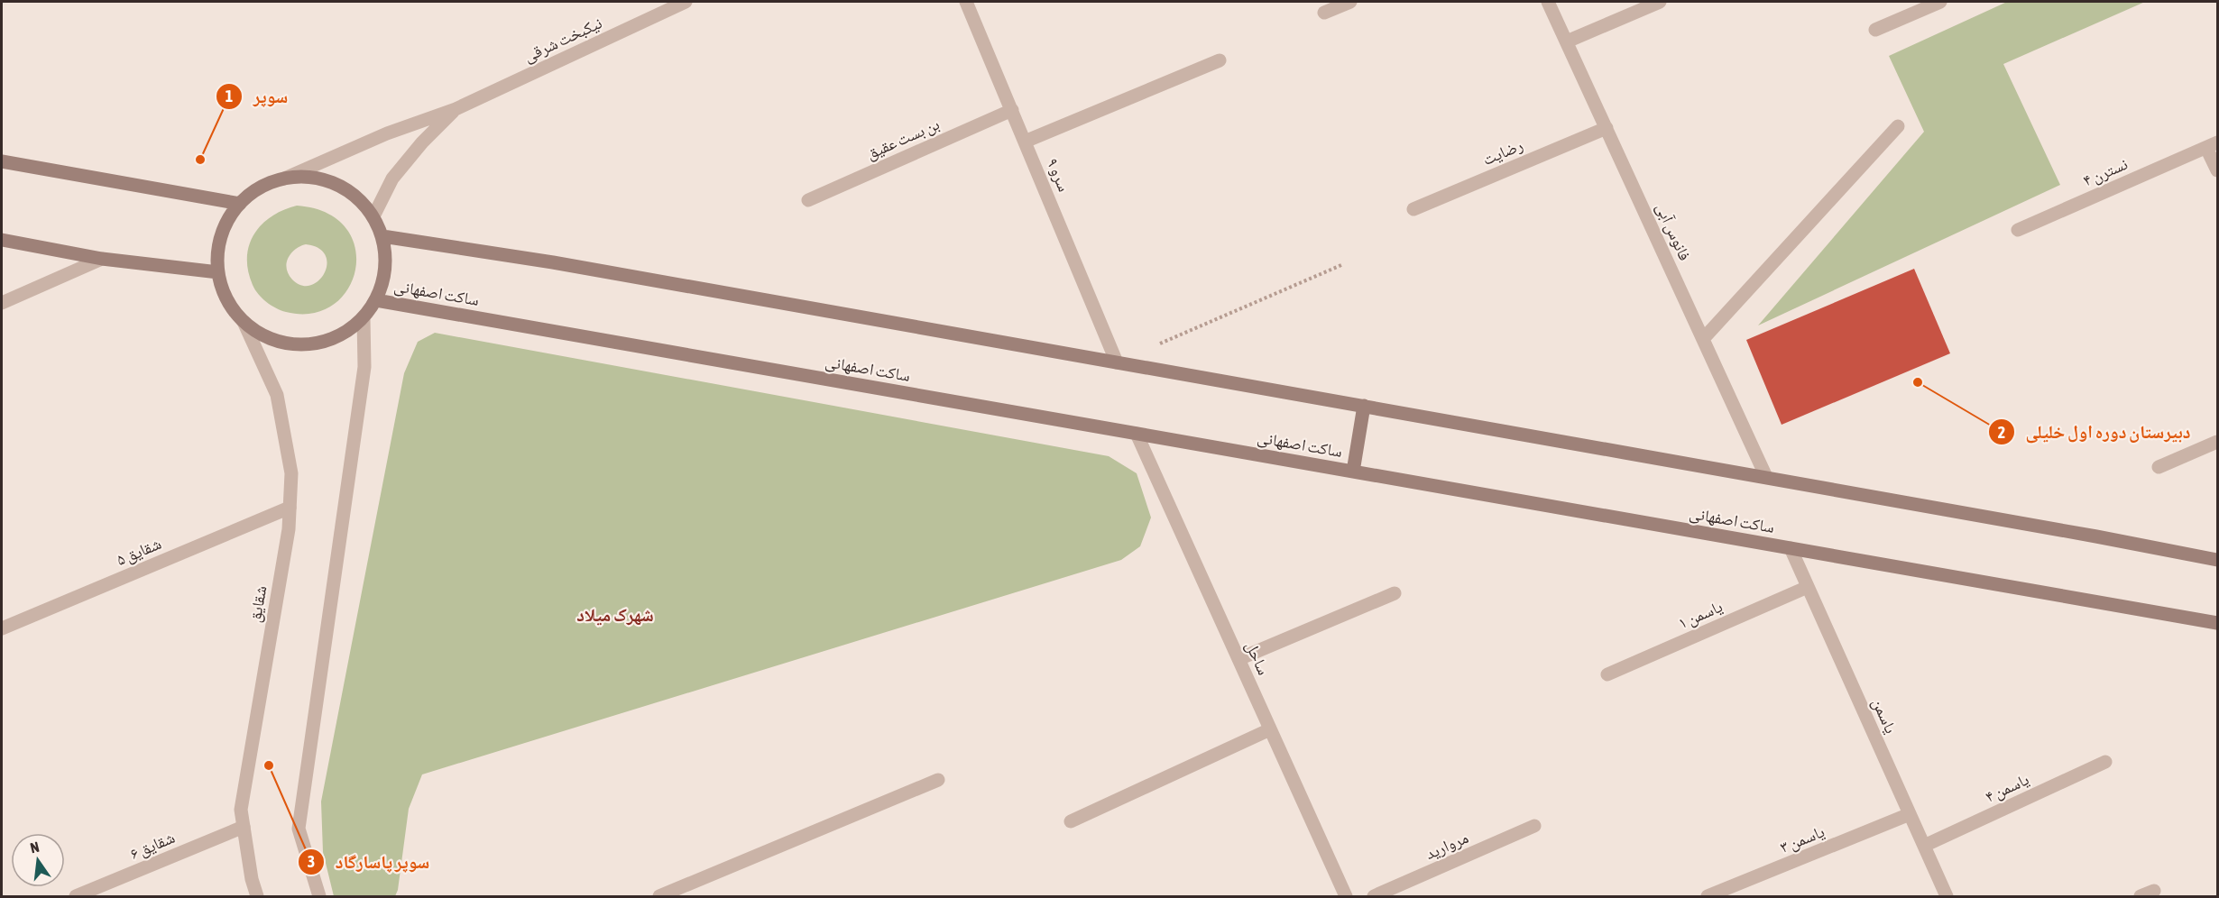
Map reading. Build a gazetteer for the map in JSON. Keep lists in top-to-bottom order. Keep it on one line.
{"streets":{"main road":["ساکت اصفهانی"],"street":["نیکبخت شرقی","بن بست عقیق","رضایت","نسترن ۴","سرو ۹","فانوس آبی","شقایق ۵","شقایق","یاسمن ۱","ساحل","یاسمن","یاسمن ۴","یاسمن ۳","شقایق ۶","مروارید"]},"crossings":[["بن بست عقیق","سرو ۹"],["رضایت","فانوس آبی"],["ساکت اصفهانی","شقایق"],["ساکت اصفهانی","ساحل"],["ساکت اصفهانی","یاسمن"],["شقایق ۵","شقایق"],["شقایق","شقایق ۶"],["یاسمن ۱","یاسمن"],["یاسمن","یاسمن ۴"],["یاسمن","یاسمن ۳"]],"districts":["شهرک میلاد"],"places":["سوپر","دبیرستان دوره اول خلیلی","سوپر پاسارگاد"],"north":"top"}
